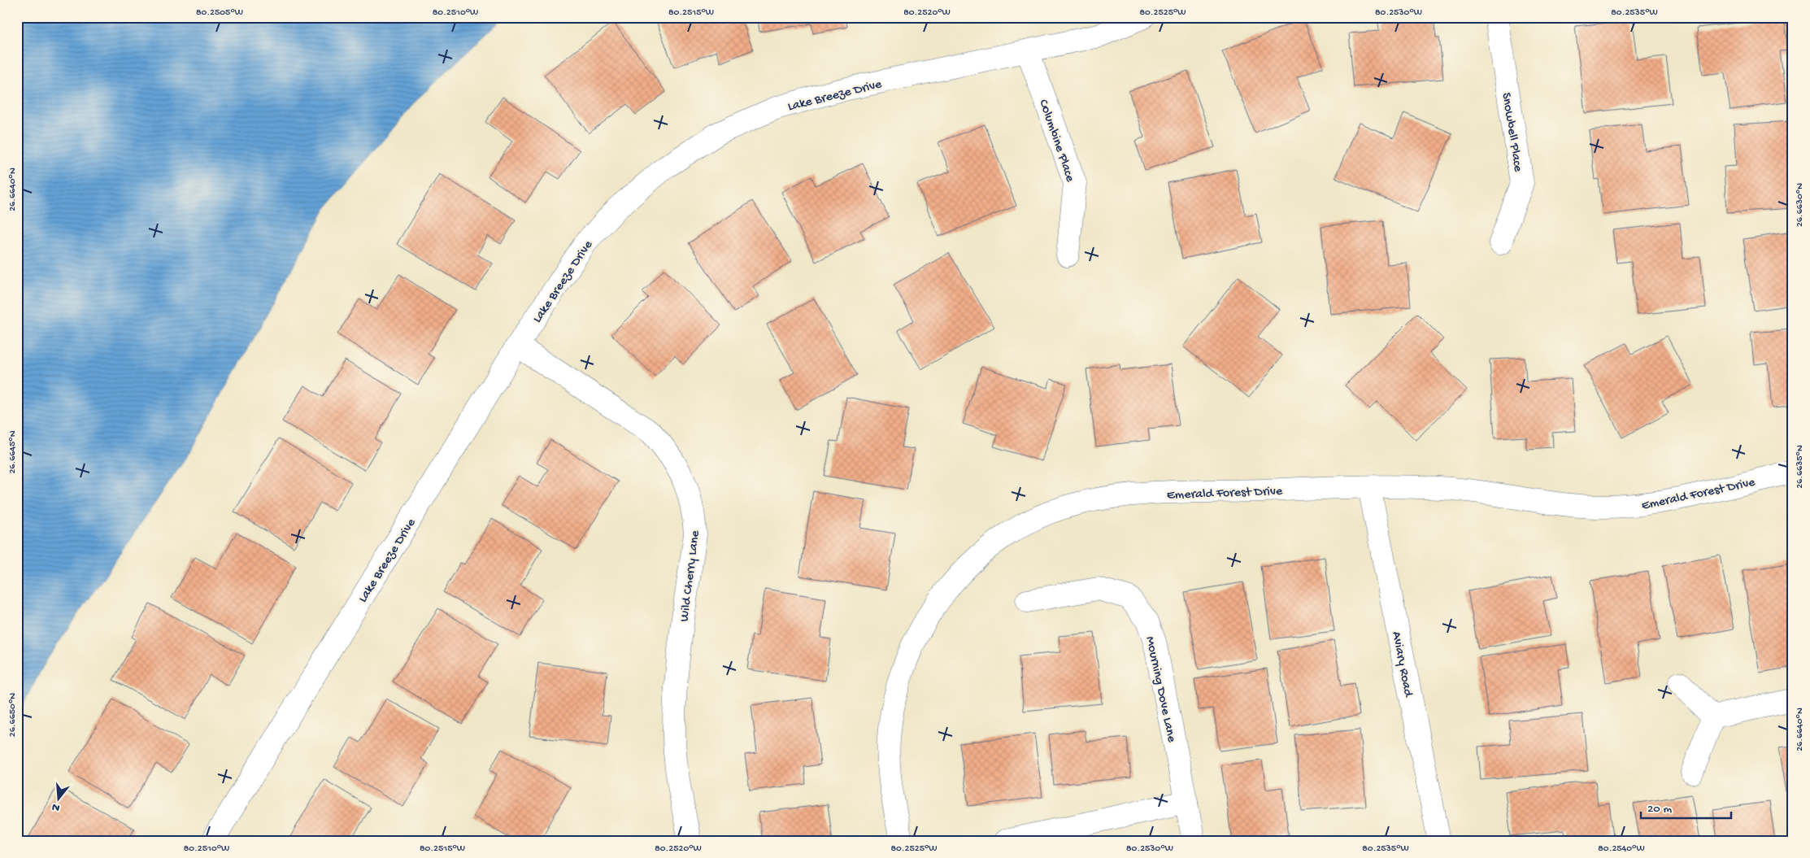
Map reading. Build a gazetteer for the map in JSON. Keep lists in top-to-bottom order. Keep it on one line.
{"streets":{"street":["Lake Breeze Drive","Snowbell Place","Columbine Place","Emerald Forest Drive","Wild Cherry Lane","Aviary Road","Mourning Dove Lane"]},"crossings":[["Lake Breeze Drive","Columbine Place"],["Lake Breeze Drive","Wild Cherry Lane"],["Emerald Forest Drive","Aviary Road"]],"scale_bar":"20 m","north":"bottom","coordinates":["80.2505°W","80.2510°W","80.2515°W","80.2520°W","80.2525°W","80.2530°W","80.2535°W","26.6640°N","26.6630°N","26.6645°N","26.6635°N","26.6650°N","80.2540°W"]}
